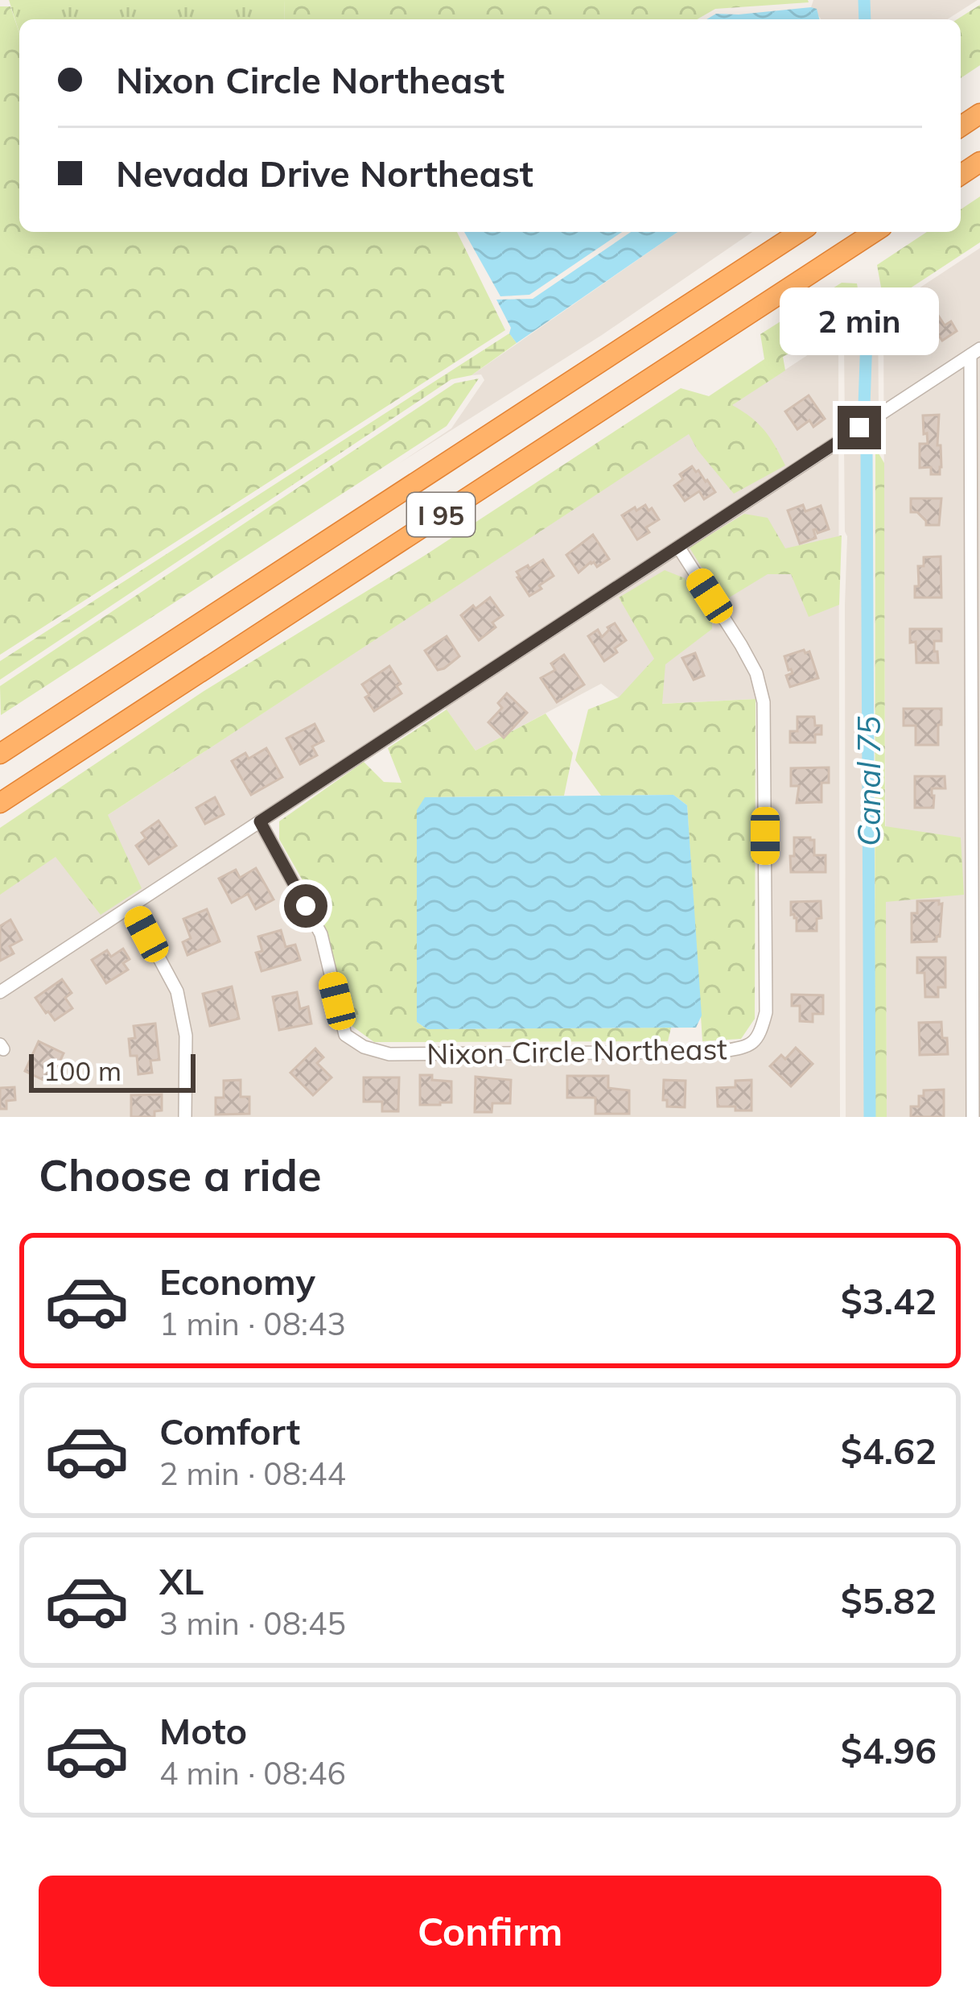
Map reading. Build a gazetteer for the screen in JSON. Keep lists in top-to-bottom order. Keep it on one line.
{"streets":{"highway":["I 95"],"street":["Nixon Circle Northeast"]},"water":["Canal 75"],"scale_bar":"100 m","page":{"banner":["Nixon Circle Northeast","Nevada Drive Northeast"],"bubble":"2 min","scale":"100 m","heading":"Choose a ride","list":[{"name":"Economy","note":"1 min · 08:43","value":"$3.42"},{"name":"Comfort","note":"2 min · 08:44","value":"$4.62"},{"name":"XL","note":"3 min · 08:45","value":"$5.82"},{"name":"Moto","note":"4 min · 08:46","value":"$4.96"}],"buttons":"Confirm"}}
